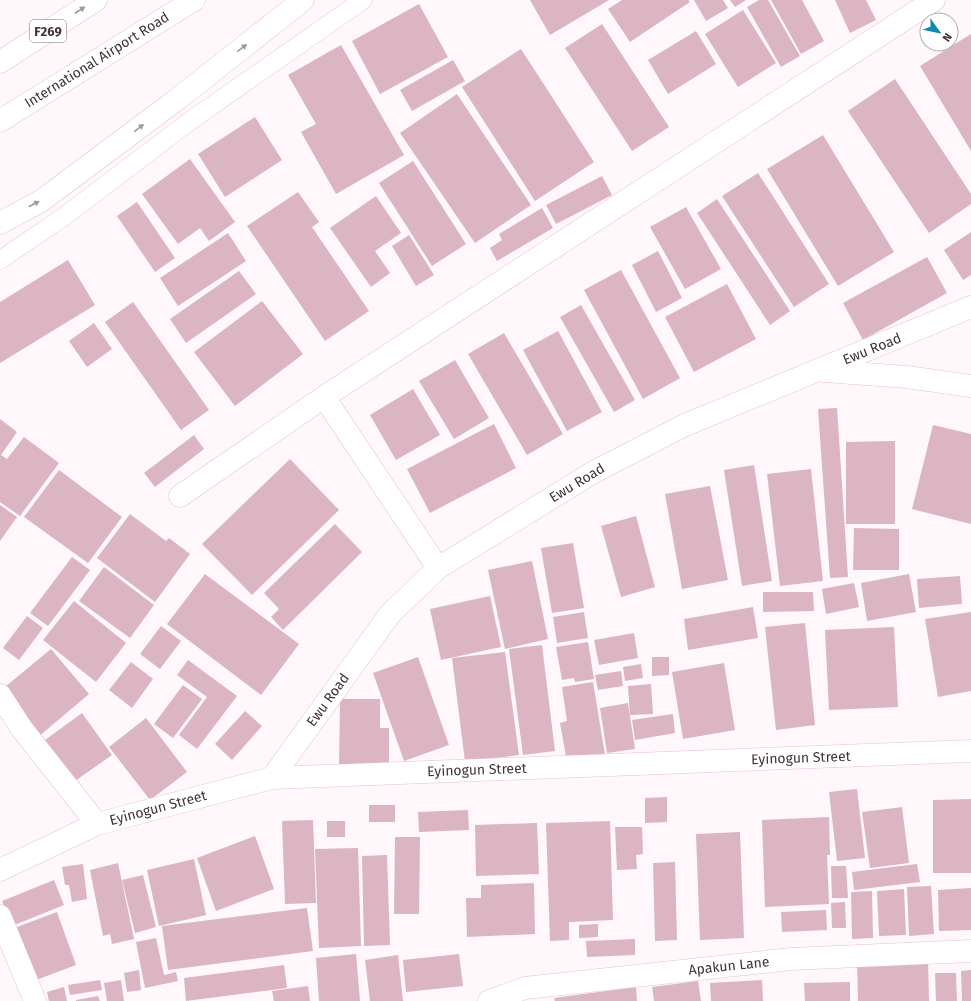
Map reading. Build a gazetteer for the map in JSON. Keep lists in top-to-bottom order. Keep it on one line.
{"streets":{"main road":["F269","International Airport Road","Ewu Road","Eyinogun Street","Apakun Lane"]},"crossings":[["Ewu Road","Eyinogun Street"]],"north":"bottom right"}
